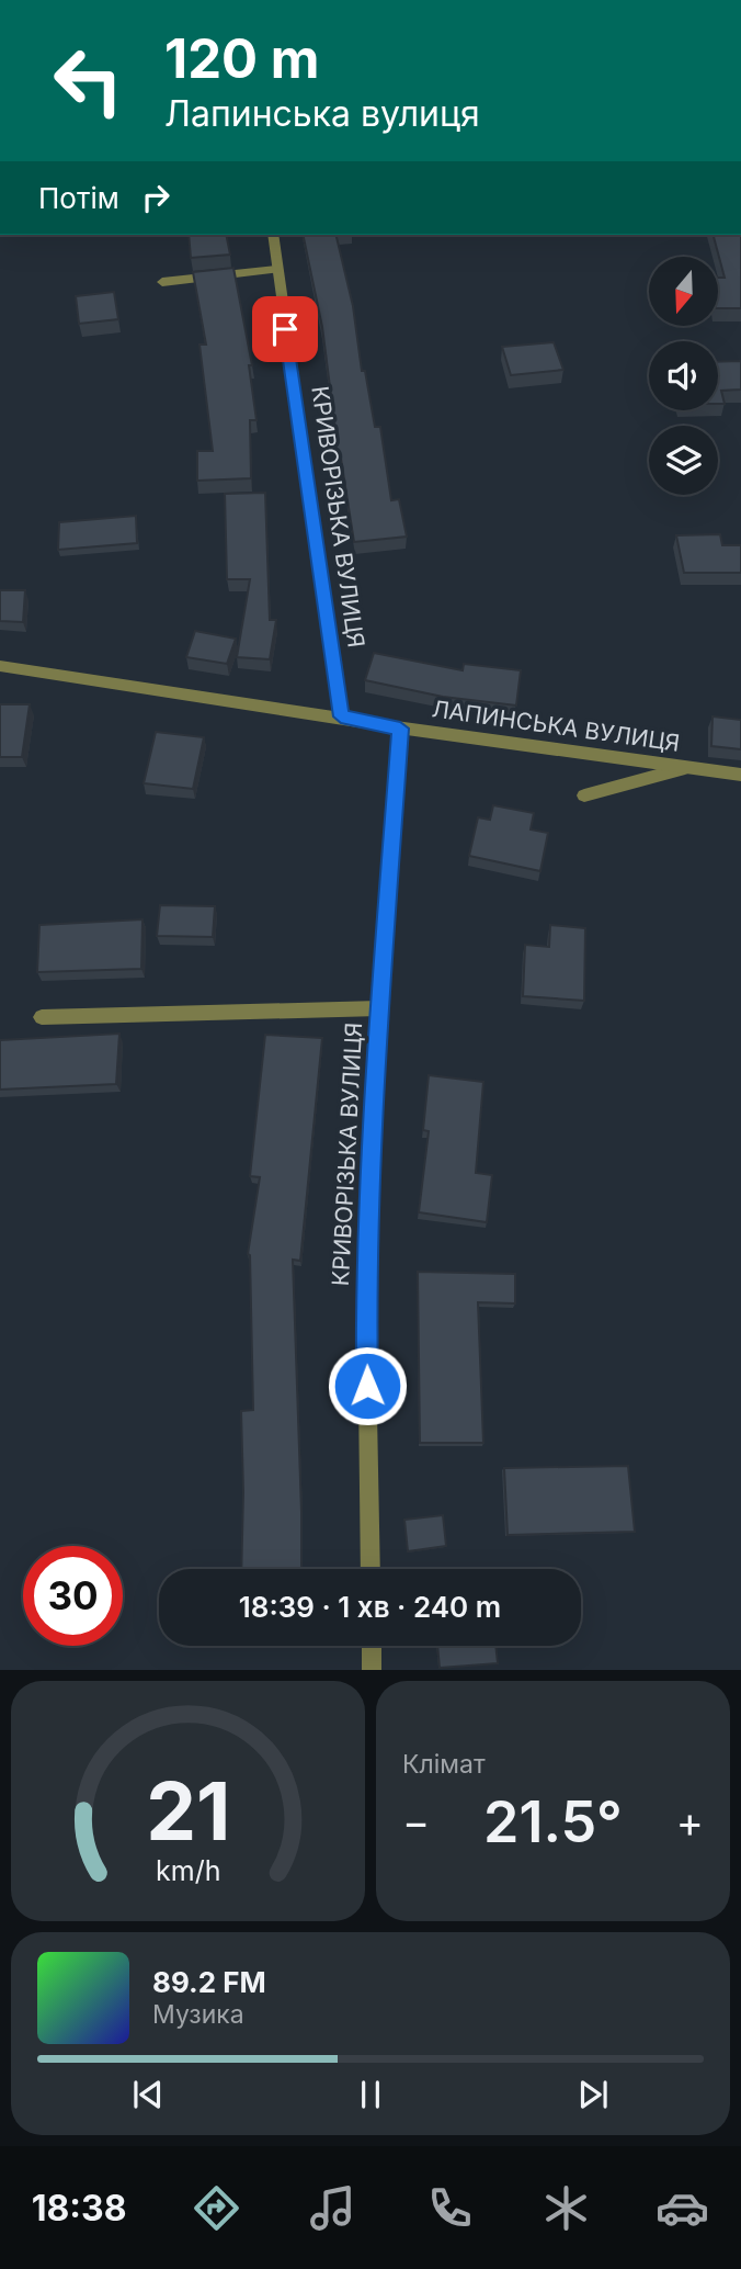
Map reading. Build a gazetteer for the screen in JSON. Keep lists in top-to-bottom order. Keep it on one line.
{"streets":{"street":["КРИВОРІЗЬКА ВУЛИЦЯ","ЛАПИНСЬКА ВУЛИЦЯ"]},"crossings":[["КРИВОРІЗЬКА ВУЛИЦЯ","ЛАПИНСЬКА ВУЛИЦЯ"]],"north":"bottom","page":{"turn":["120 m","Лапинська вулиця"],"then":"Потім","limit":"30","trip":"18:39 · 1 хв · 240 m","tile":"Клімат","heat":["−","21.5°","+"],"song":["89.2 FM","Музика"],"tabs":"18:38","gauge":["21","km/h"]}}
